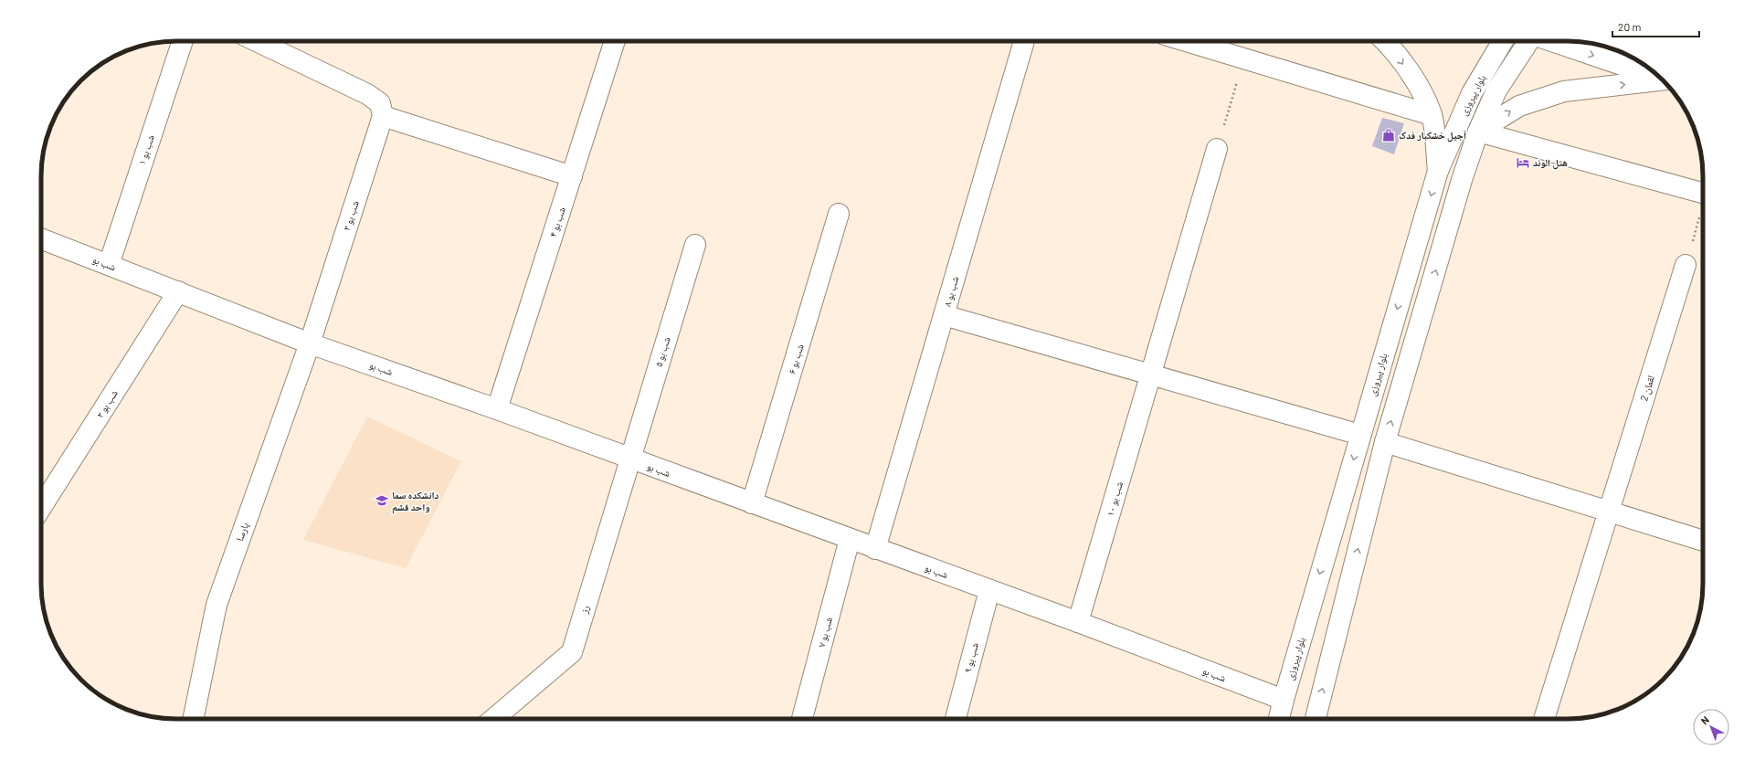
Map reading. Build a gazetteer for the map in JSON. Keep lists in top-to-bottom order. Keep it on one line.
{"streets":{"street":["بلوار پیروزی","شب بو ۱","شب بو ۳","شب بو ۴","شب بو","شب بو ۸","شب بو ۵","شب بو ۶","لقمان 2","شب بو ۲","شب بو ۱۰","پارسا","رز","شب بو ۷","شب بو ۹"]},"crossings":[["بلوار پیروزی","شب بو"],["شب بو ۱","شب بو"],["شب بو ۳","شب بو"],["شب بو ۳","پارسا"],["شب بو ۴","شب بو"],["شب بو","شب بو ۸"],["شب بو","شب بو ۵"],["شب بو","شب بو ۶"],["شب بو","شب بو ۲"],["شب بو","شب بو ۱۰"],["شب بو","پارسا"],["شب بو","رز"],["شب بو","شب بو ۷"],["شب بو","شب بو ۹"],["شب بو ۵","رز"]],"places":{"shop":["آجیل خشکبار فدک"],"hotel":["هتل الوند"],"school or university":["دانشکده سما واحد قشم"]},"scale_bar":"20 m","north":"top left"}
